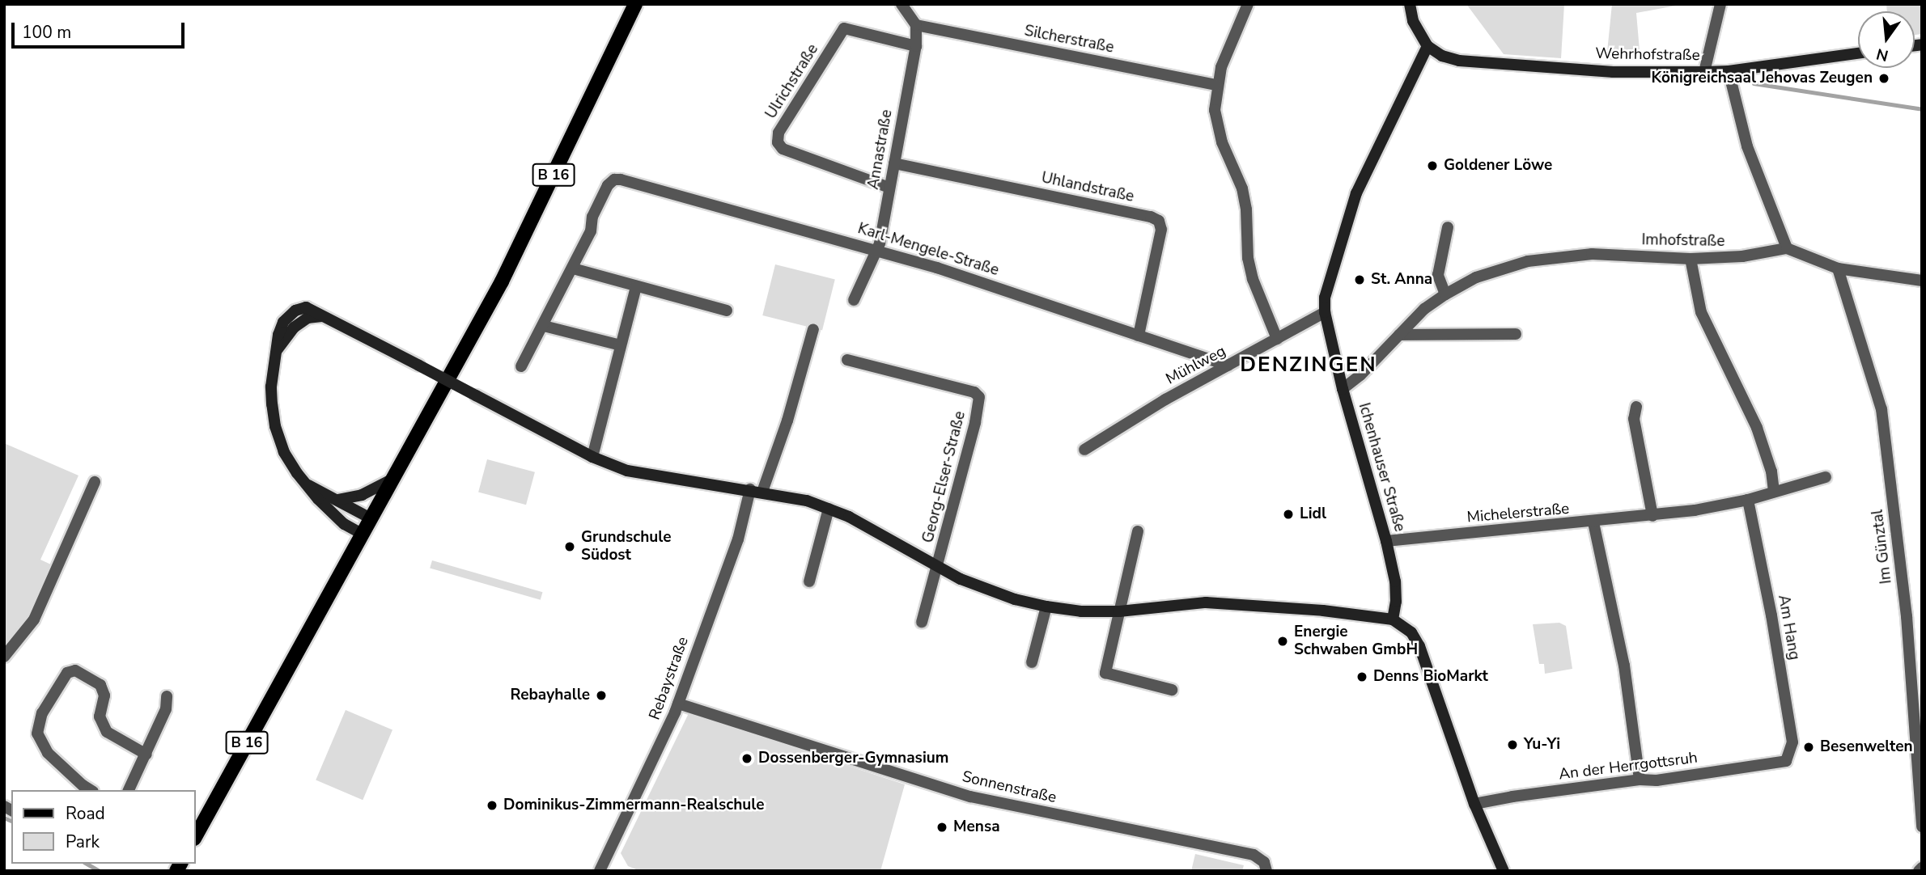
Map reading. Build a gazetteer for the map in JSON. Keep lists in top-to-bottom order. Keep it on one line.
{"streets":{"main road":["B 16"],"street":["Silcherstraße","Wehrhofstraße","Ulrichstraße","Annastraße","Uhlandstraße","Imhofstraße","Karl-Mengele-Straße","Mühlweg","Ichenhauser Straße","Georg-Elser-Straße","Michelerstraße","Im Günztal","Am Hang","Rebaystraße","An der Herrgottsruh","Sonnenstraße"]},"crossings":[["Silcherstraße","Annastraße"],["Wehrhofstraße","Ichenhauser Straße"],["Ulrichstraße","Annastraße"],["Annastraße","Uhlandstraße"],["Annastraße","Karl-Mengele-Straße"],["Uhlandstraße","Karl-Mengele-Straße"],["Imhofstraße","Ichenhauser Straße"],["Karl-Mengele-Straße","Mühlweg"],["Mühlweg","Ichenhauser Straße"],["Ichenhauser Straße","Michelerstraße"],["Michelerstraße","Am Hang"],["Am Hang","An der Herrgottsruh"],["Rebaystraße","Sonnenstraße"]],"districts":["DENZINGEN"],"places":["Königreichsaal Jehovas Zeugen","Goldener Löwe","St. Anna","Lidl","Grundschule Südost","Energie Schwaben GmbH","Denns BioMarkt","Rebayhalle","Yu-Yi","Besenwelten","Dossenberger-Gymnasium","Dominikus-Zimmermann-Realschule","Mensa"],"legend":["Road","Park"],"scale_bar":"100 m","north":"bottom"}
